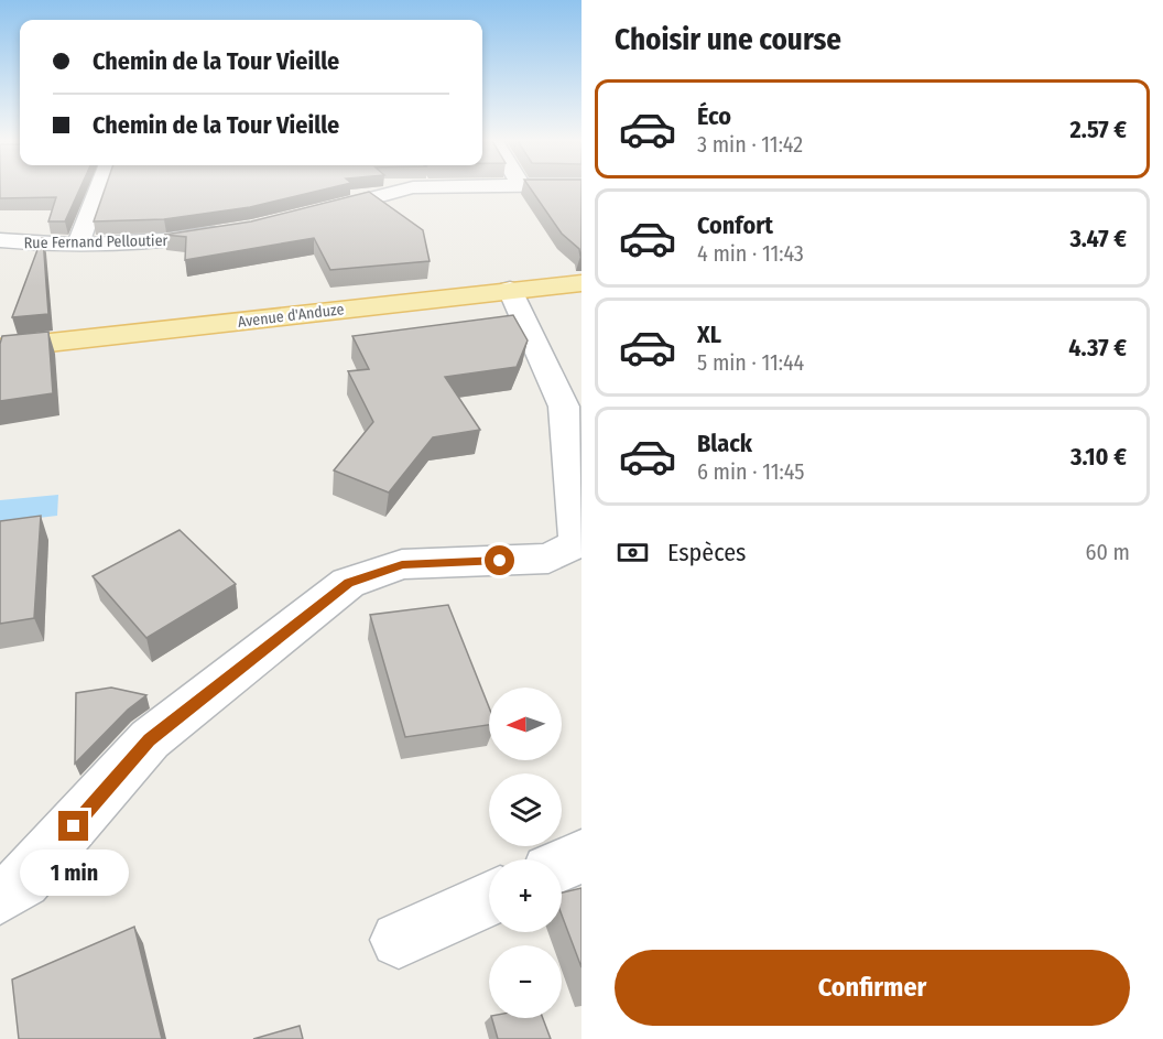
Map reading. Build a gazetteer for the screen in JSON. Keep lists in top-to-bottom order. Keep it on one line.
{"streets":{"main road":["Avenue d'Anduze"],"street":["Rue Fernand Pelloutier"]},"north":"left","page":{"heading":"Choisir une course","banner":["Chemin de la Tour Vieille","Chemin de la Tour Vieille"],"list":[{"name":"Éco","note":"3 min · 11:42","value":"2.57 €"},{"name":"Confort","note":"4 min · 11:43","value":"3.47 €"},{"name":"XL","note":"5 min · 11:44","value":"4.37 €"},{"name":"Black","note":"6 min · 11:45","value":"3.10 €"}],"pay":["Espèces","60 m"],"map_buttons":["+","−"],"bubble":"1 min","buttons":"Confirmer"}}
